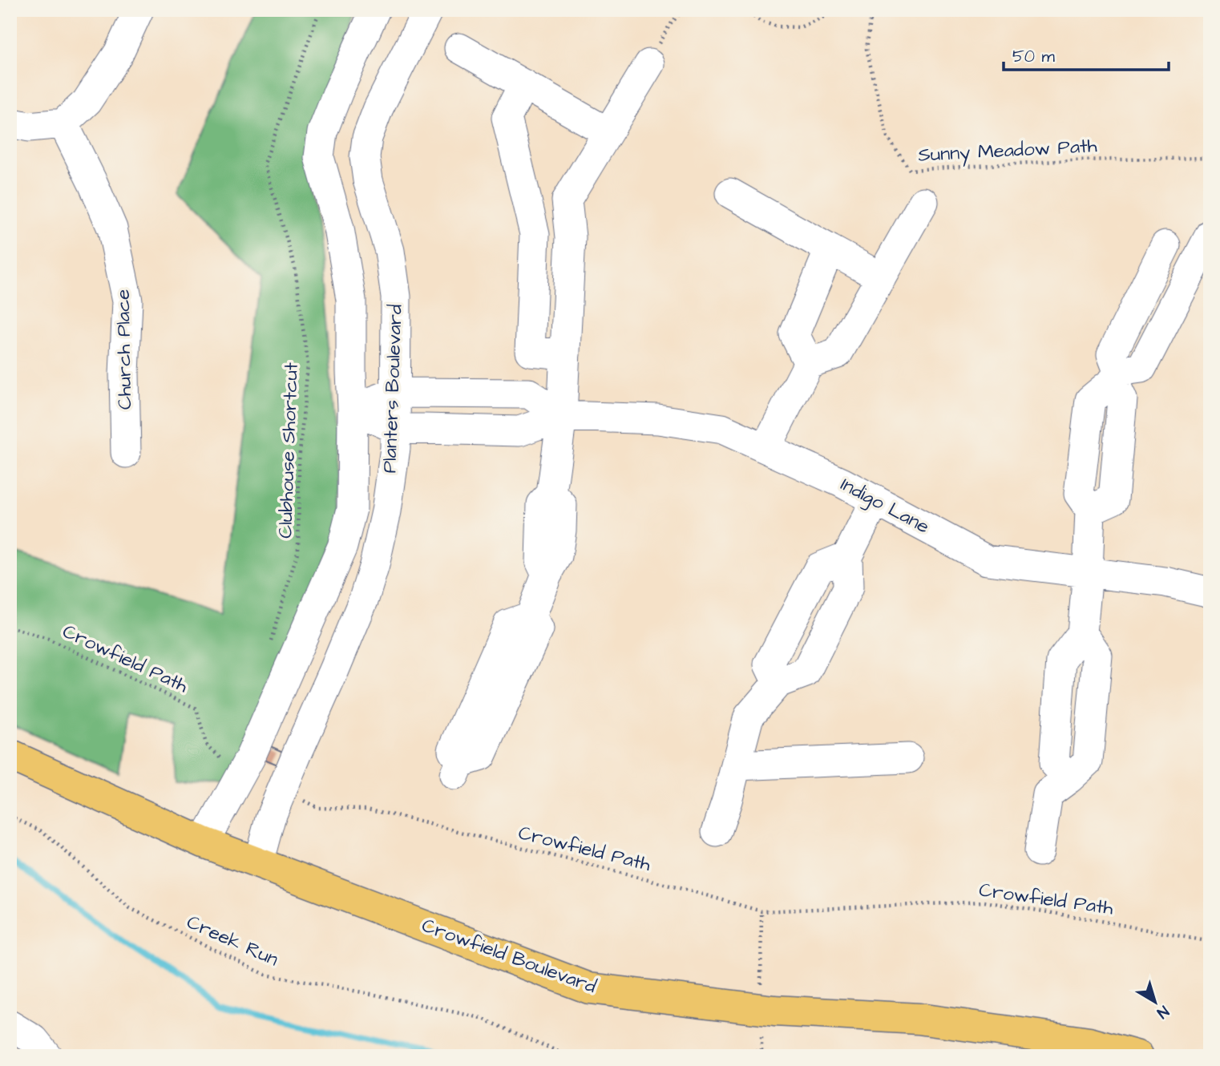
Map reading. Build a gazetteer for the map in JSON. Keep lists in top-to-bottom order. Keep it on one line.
{"streets":{"main road":["Crowfield Boulevard"],"street":["Church Place","Planters Boulevard","Indigo Lane"],"path":["Sunny Meadow Path","Clubhouse Shortcut","Crowfield Path","Creek Run"]},"crossings":[["Planters Boulevard","Indigo Lane"],["Planters Boulevard","Crowfield Path"],["Planters Boulevard","Crowfield Boulevard"]],"scale_bar":"50 m","north":"bottom right"}
